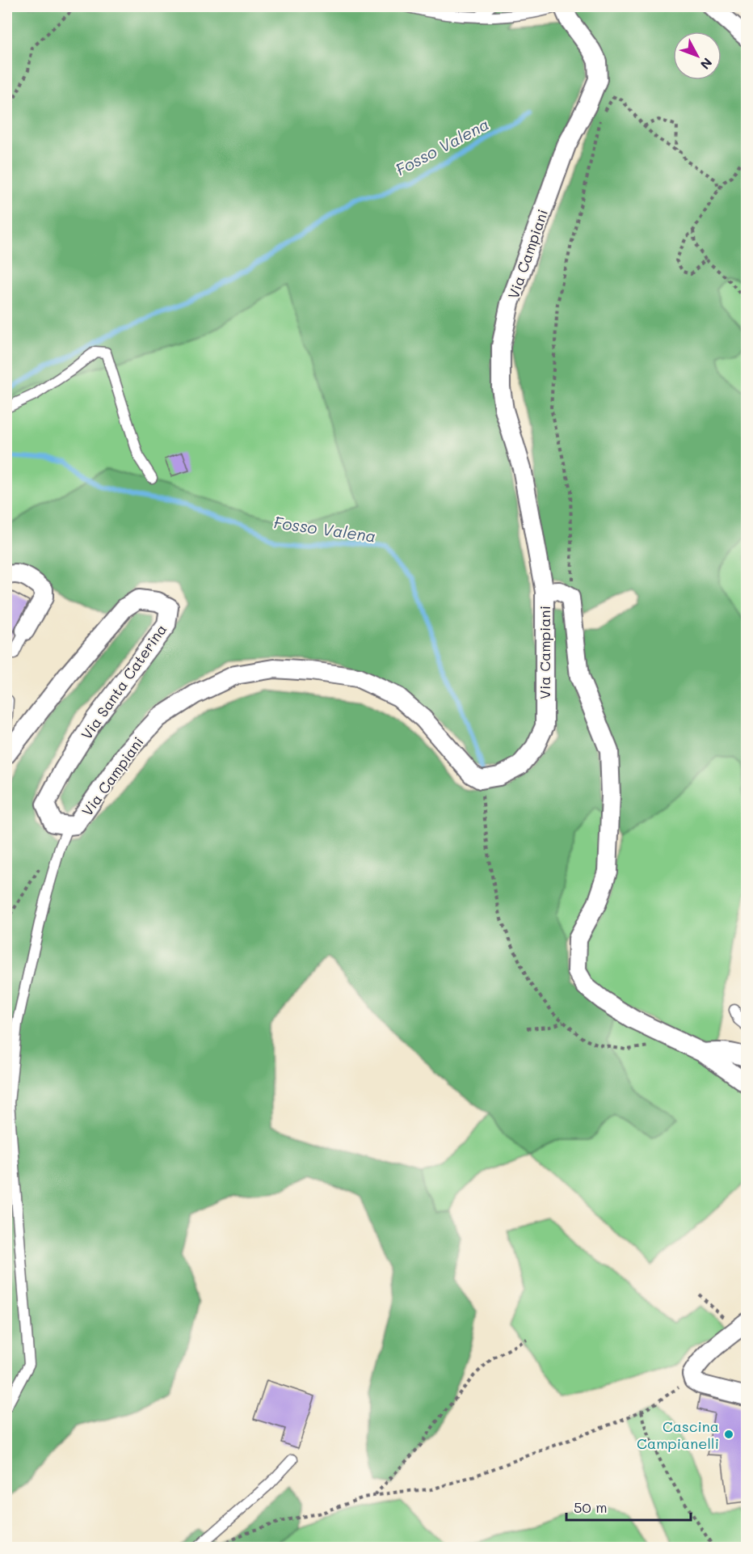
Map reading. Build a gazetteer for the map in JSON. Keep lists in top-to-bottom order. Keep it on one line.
{"streets":{"street":["Via Campiani","Via Santa Caterina"]},"crossings":[["Via Campiani","Via Santa Caterina"]],"water":["Fosso Valena"],"places":["Cascina Campianelli"],"scale_bar":"50 m","north":"bottom right"}
